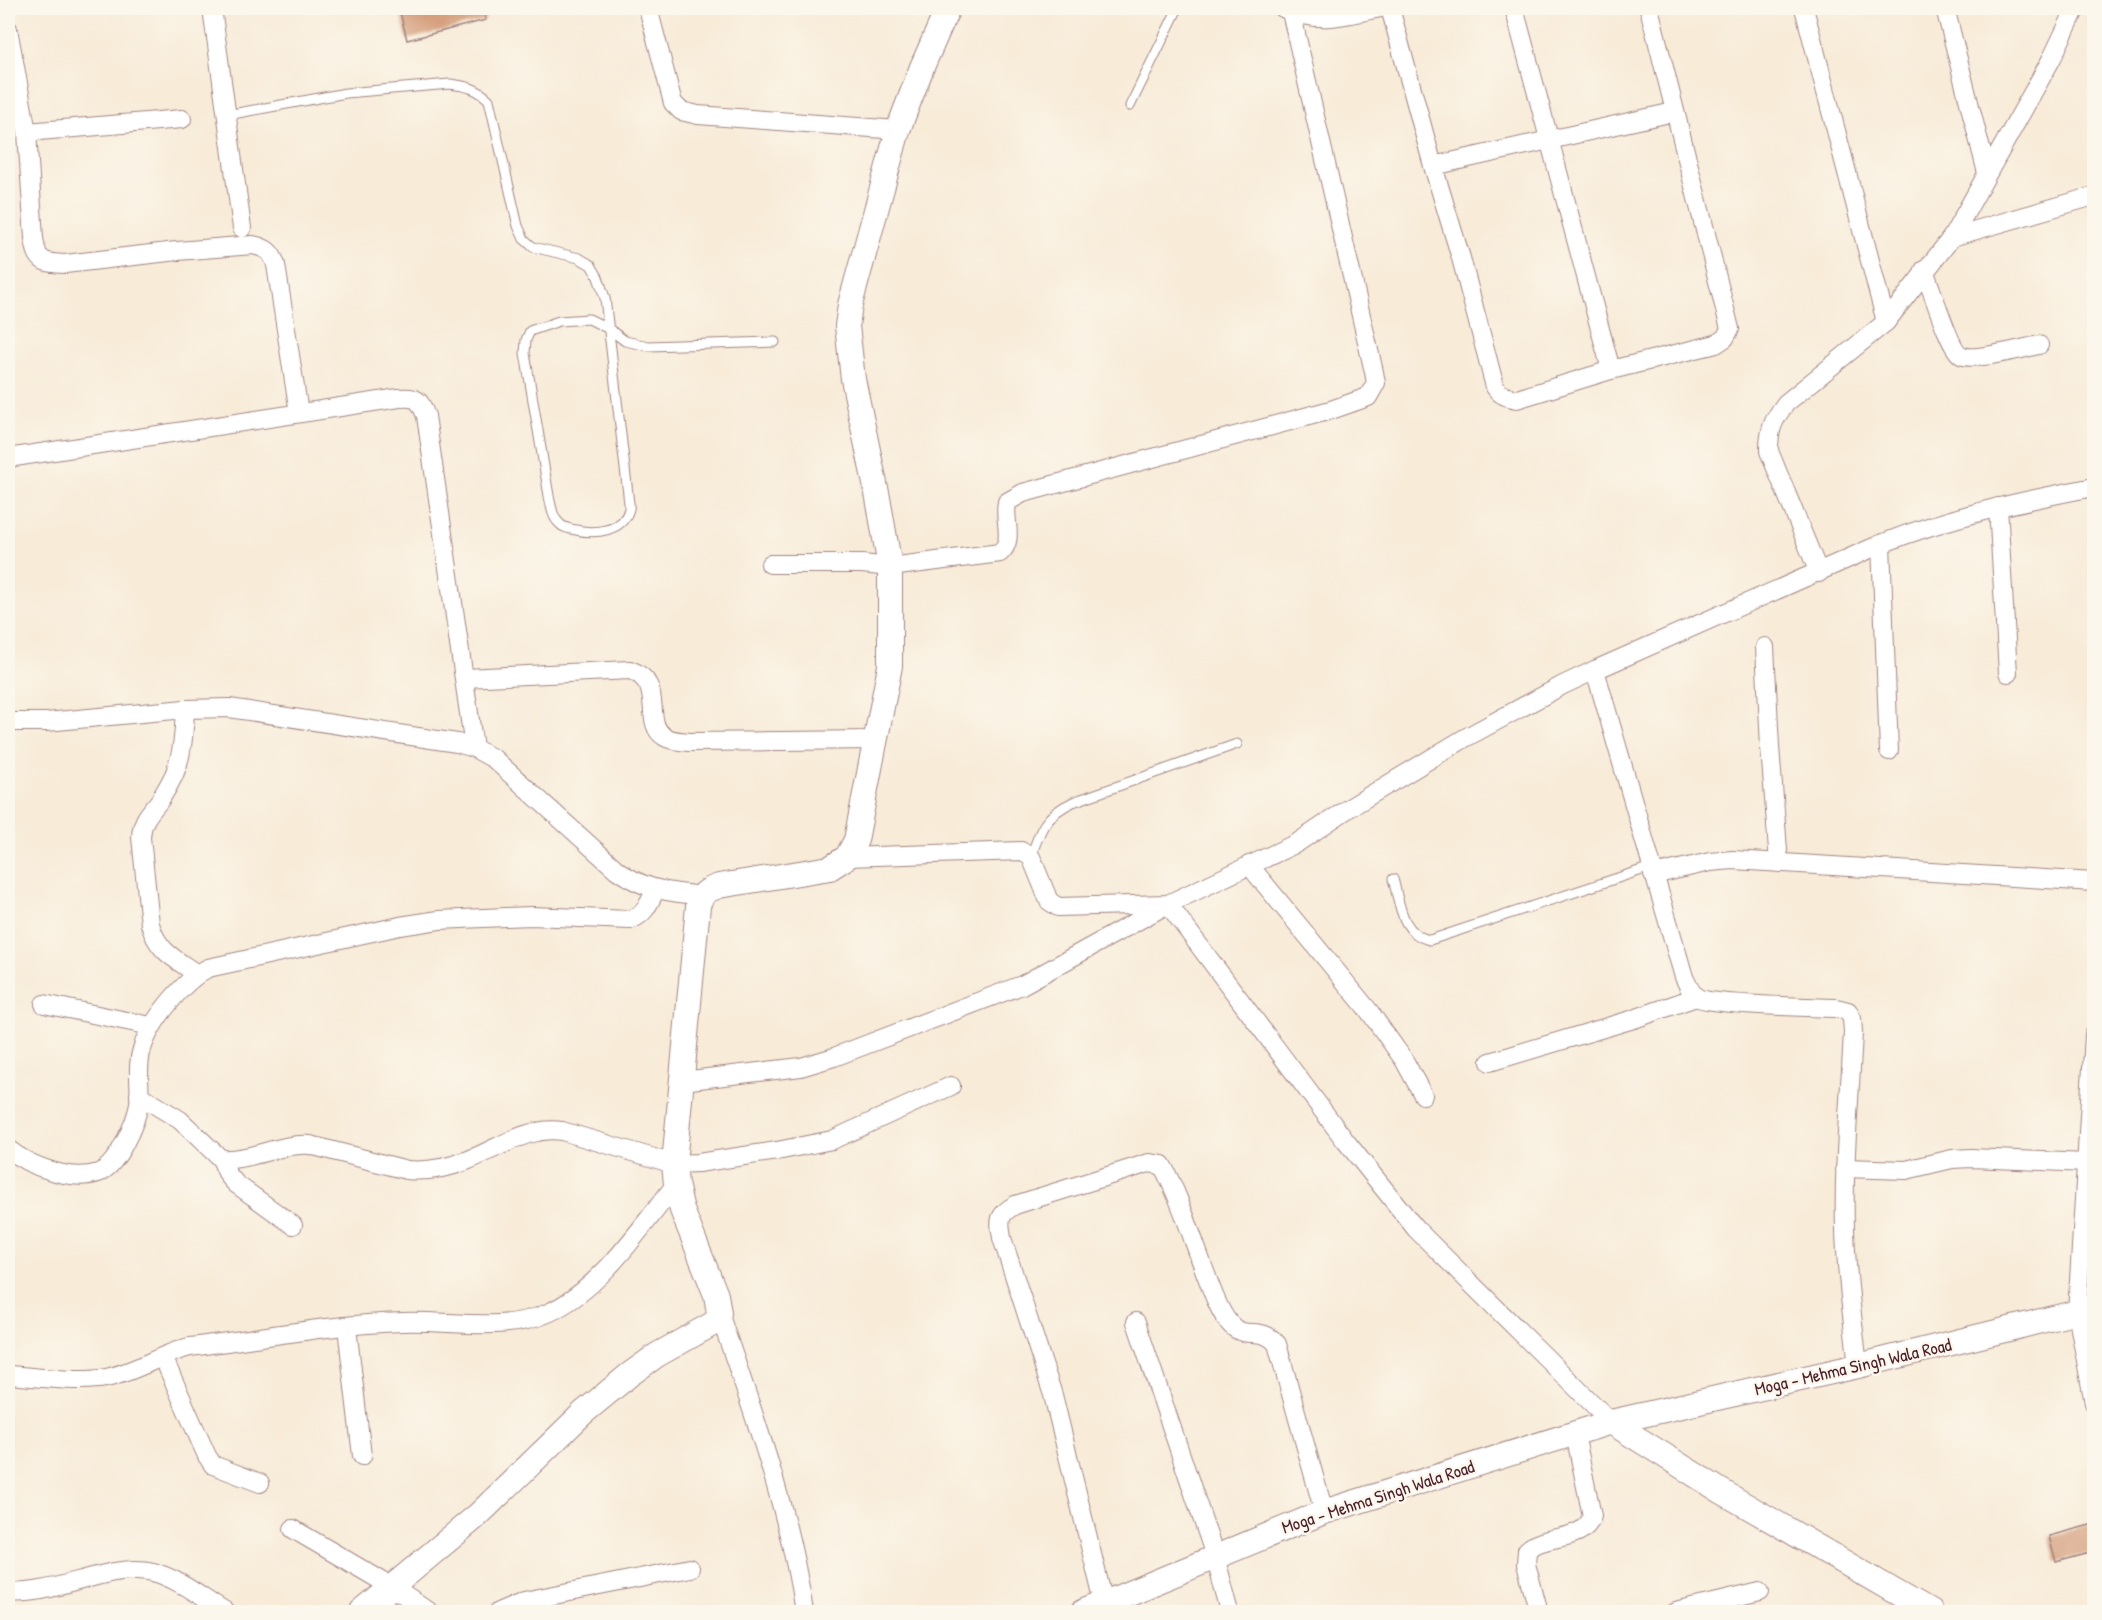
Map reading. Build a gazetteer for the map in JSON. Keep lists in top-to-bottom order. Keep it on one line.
{"streets":{"street":["Moga - Mehma Singh Wala Road"]}}
